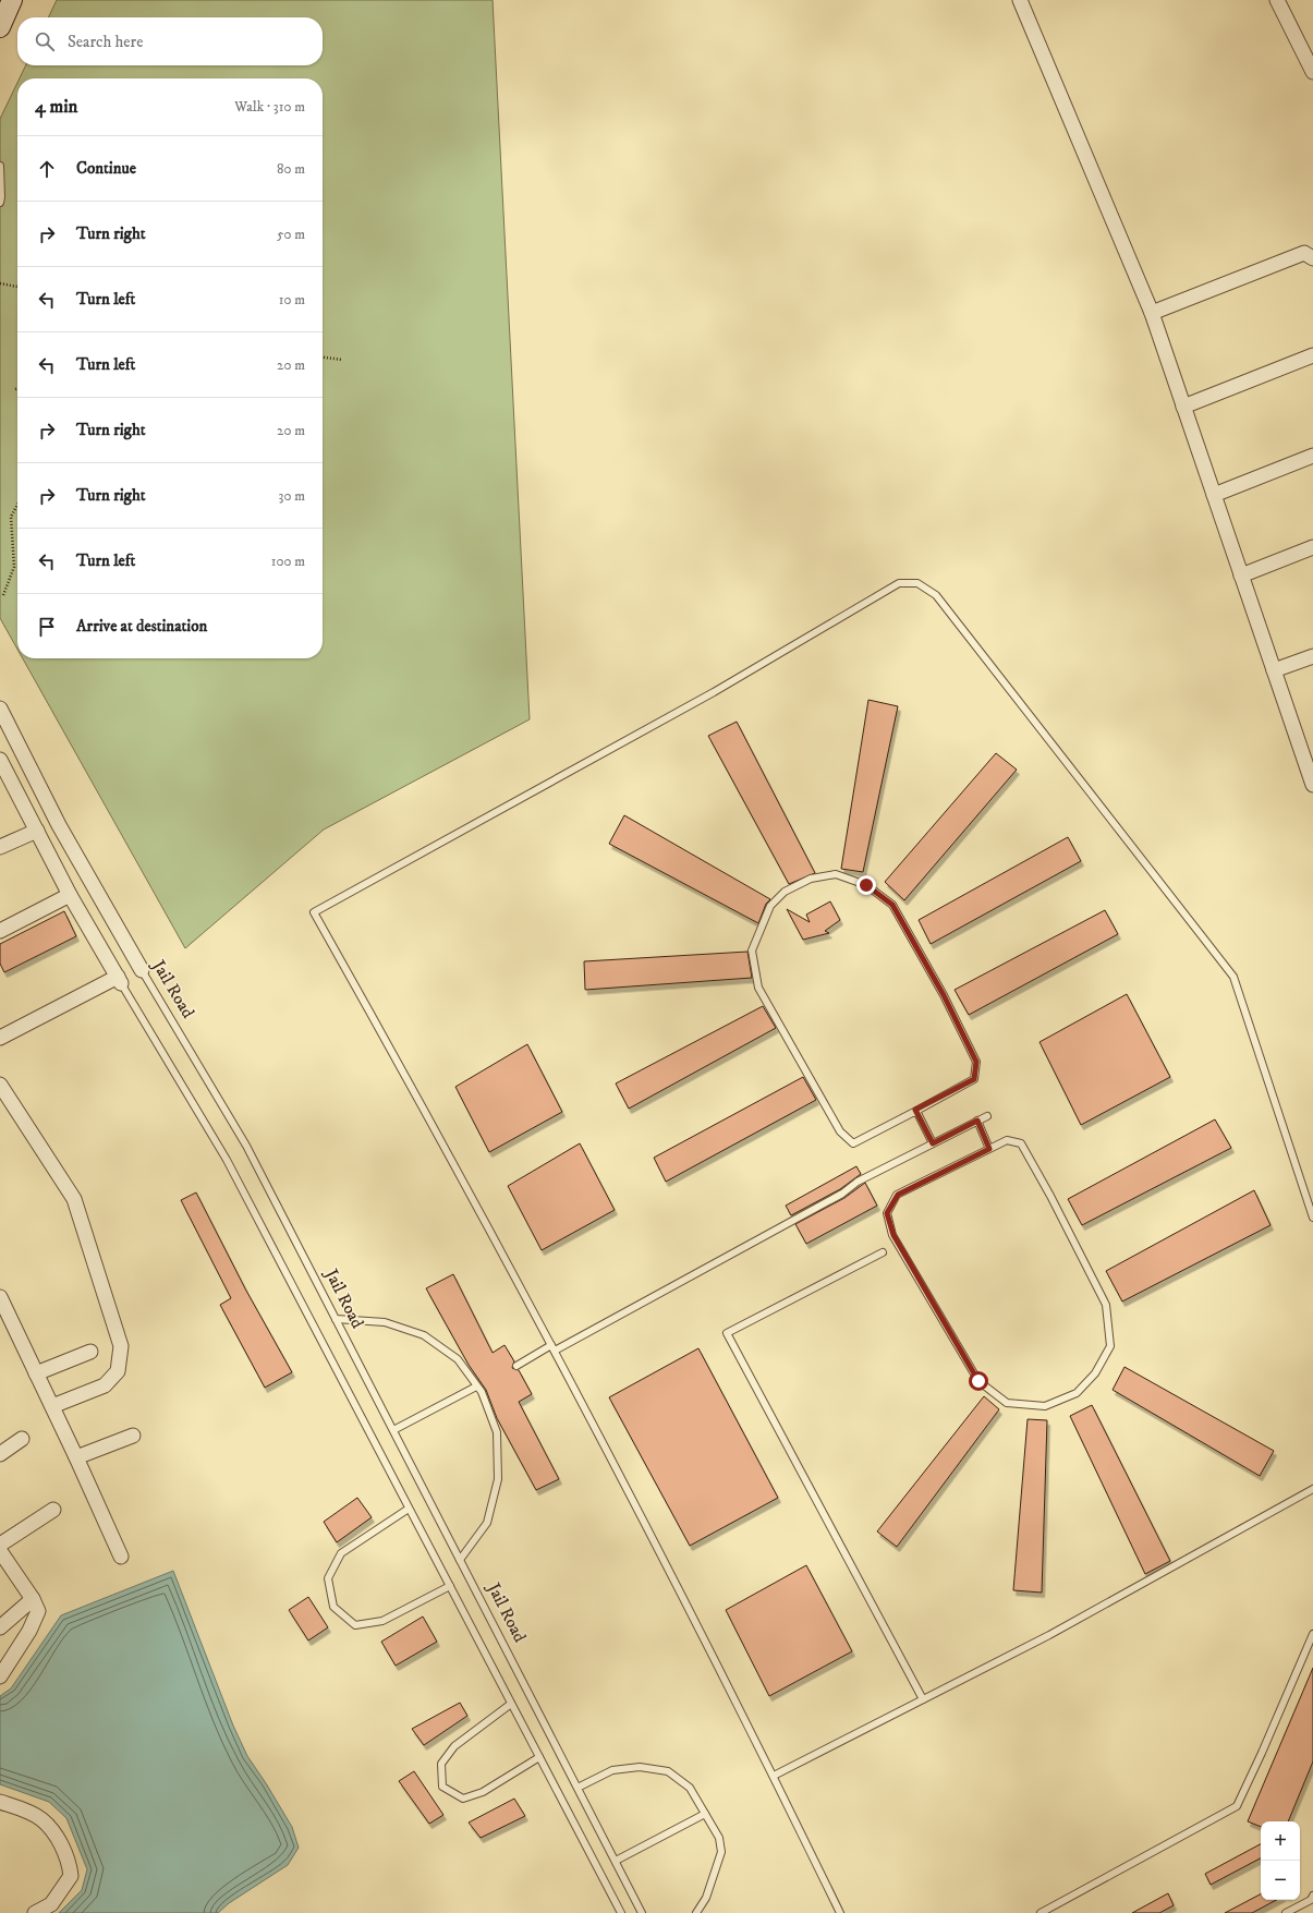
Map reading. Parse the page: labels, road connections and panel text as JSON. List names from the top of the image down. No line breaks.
{"streets":{"street":["Jail Road"]},"page":{"search":"Search here","heading":["4 min","Walk · 310 m"],"list":[["Continue","80 m"],["Turn right","50 m"],["Turn left","10 m"],["Turn left","20 m"],["Turn right","20 m"],["Turn right","30 m"],["Turn left","100 m"],"Arrive at destination"],"map_buttons":["+","−"]}}
